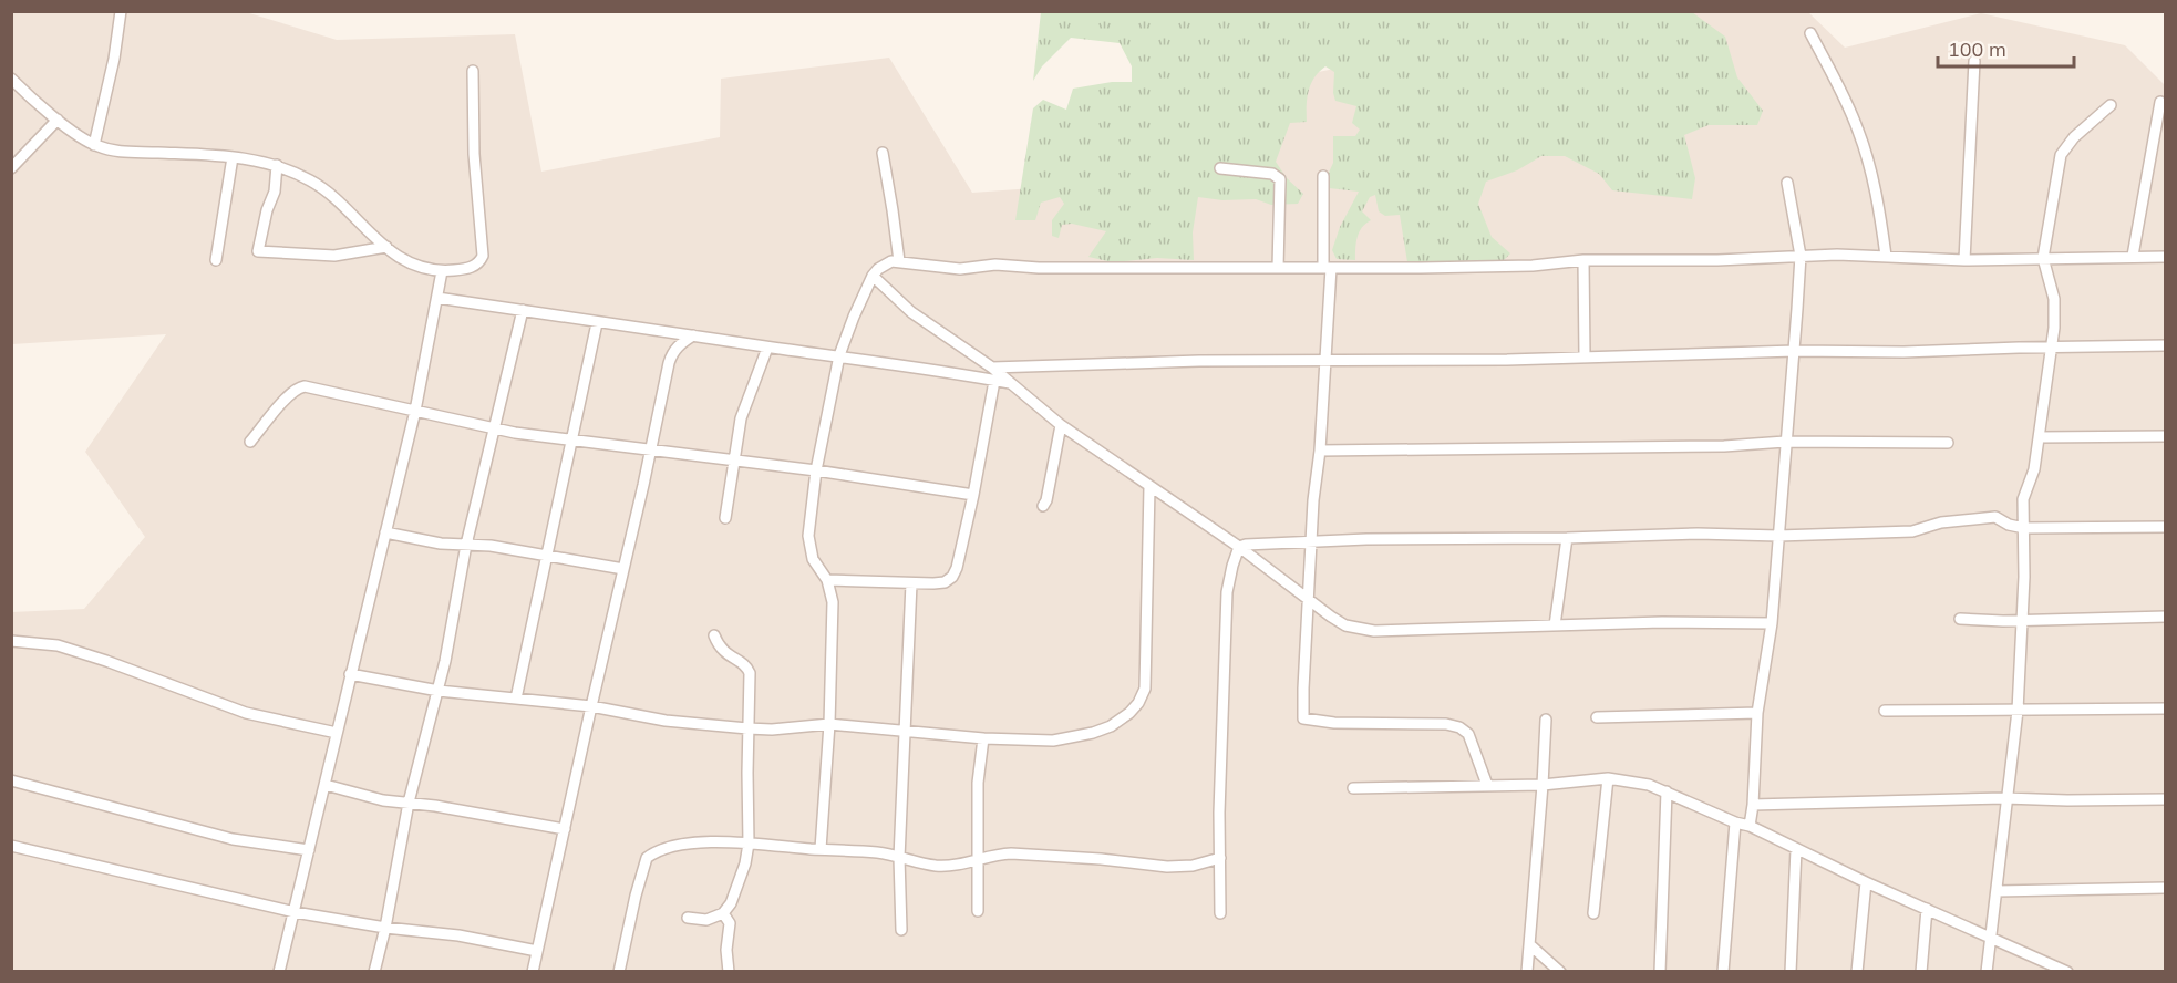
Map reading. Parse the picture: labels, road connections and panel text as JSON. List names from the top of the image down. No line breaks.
{"scale_bar":"100 m"}
